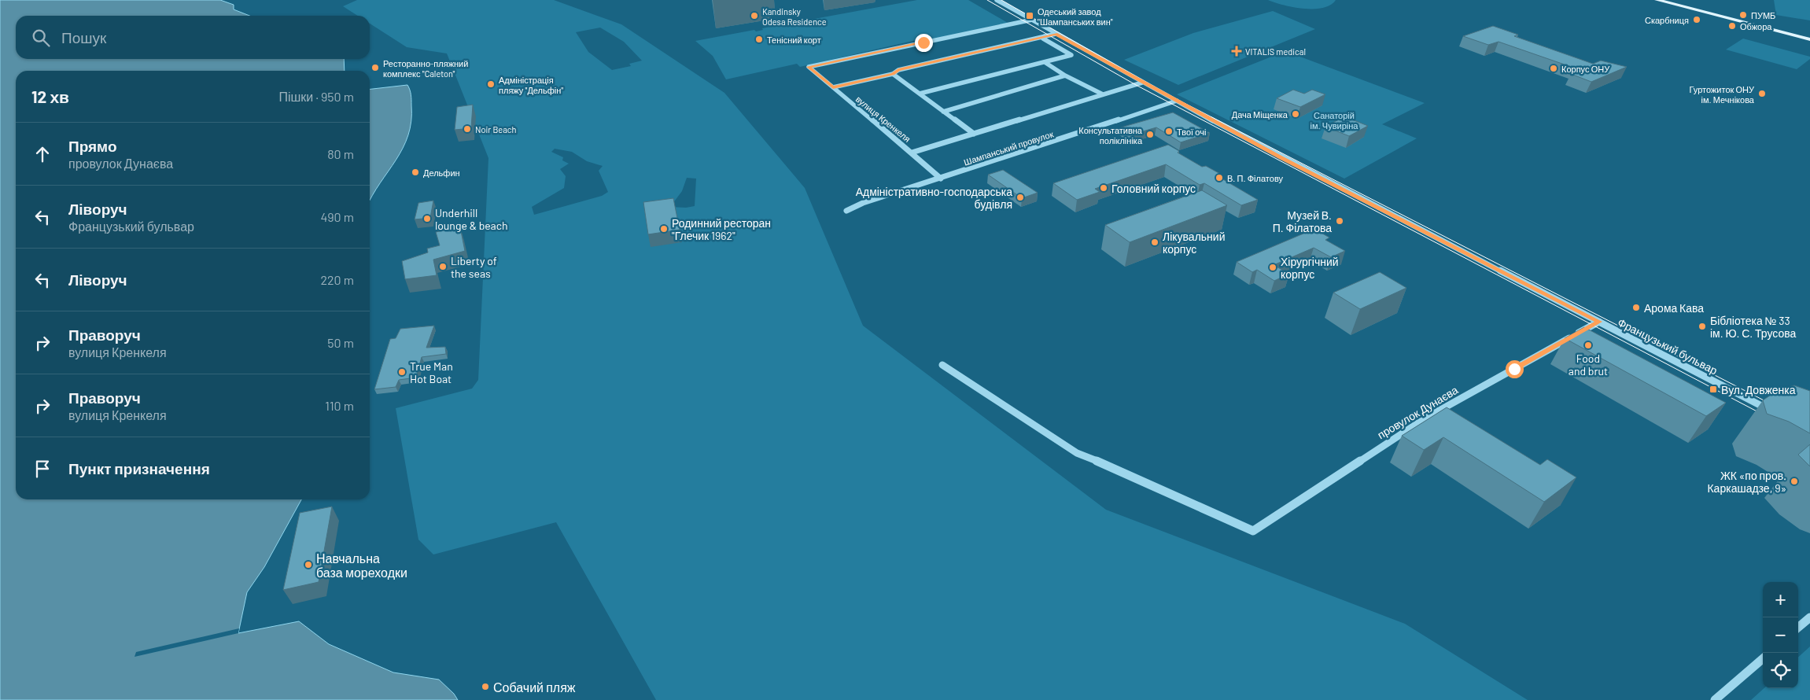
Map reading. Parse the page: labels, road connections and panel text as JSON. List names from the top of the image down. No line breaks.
{"streets":{"street":["вулиця Кренкеля","Шампанський провулок","Французький бульвар","провулок Дунаєва"]},"crossings":[["вулиця Кренкеля","Шампанський провулок"],["вулиця Кренкеля","Французький бульвар"],["Шампанський провулок","Французький бульвар"],["Французький бульвар","провулок Дунаєва"]],"parks":["Санаторій ім. Чувиріна"],"places":{"other":["ПУМБ","Kandinsky Odesa Residence","Скарбниця","Обжора","Тенісний корт","Ресторанно-пляжний комплекс \"Caleton\"","Корпус ОНУ","Адміністрація пляжу \"Дельфін\"","Гуртожиток ОНУ ім. Мечнікова","Дача Міщенка","Noir Beach","Твої очі","Консультативна поліклініка","Дельфин","В. П. Філатову","Головний корпус","Адміністративно-господарська будівля","Underhill lounge & beach","Музей В. П. Філатова","Родинний ресторан \"Глечик 1962\"","Лікувальний корпус","Liberty of the seas","Хірургічний корпус","Арома Кава","Бібліотека № 33 ім. Ю. С. Трусова","Food and brut","True Man Hot Boat","ЖК «по пров. Каркашадзе, 9»","Навчальна база мореходки","Собачий пляж"],"transit":["Одеський завод \"Шампанських вин\"","Вул. Довженка"],"health":["VITALIS medical"]},"page":{"search":"Пошук","heading":["12 хв","Пішки · 950 m"],"list":[["Прямо","провулок Дунаєва","80 m"],["Ліворуч","Французький бульвар","490 m"],["Ліворуч","220 m"],["Праворуч","вулиця Кренкеля","50 m"],["Праворуч","вулиця Кренкеля","110 m"],"Пункт призначення"],"map_buttons":["+","−"]}}
